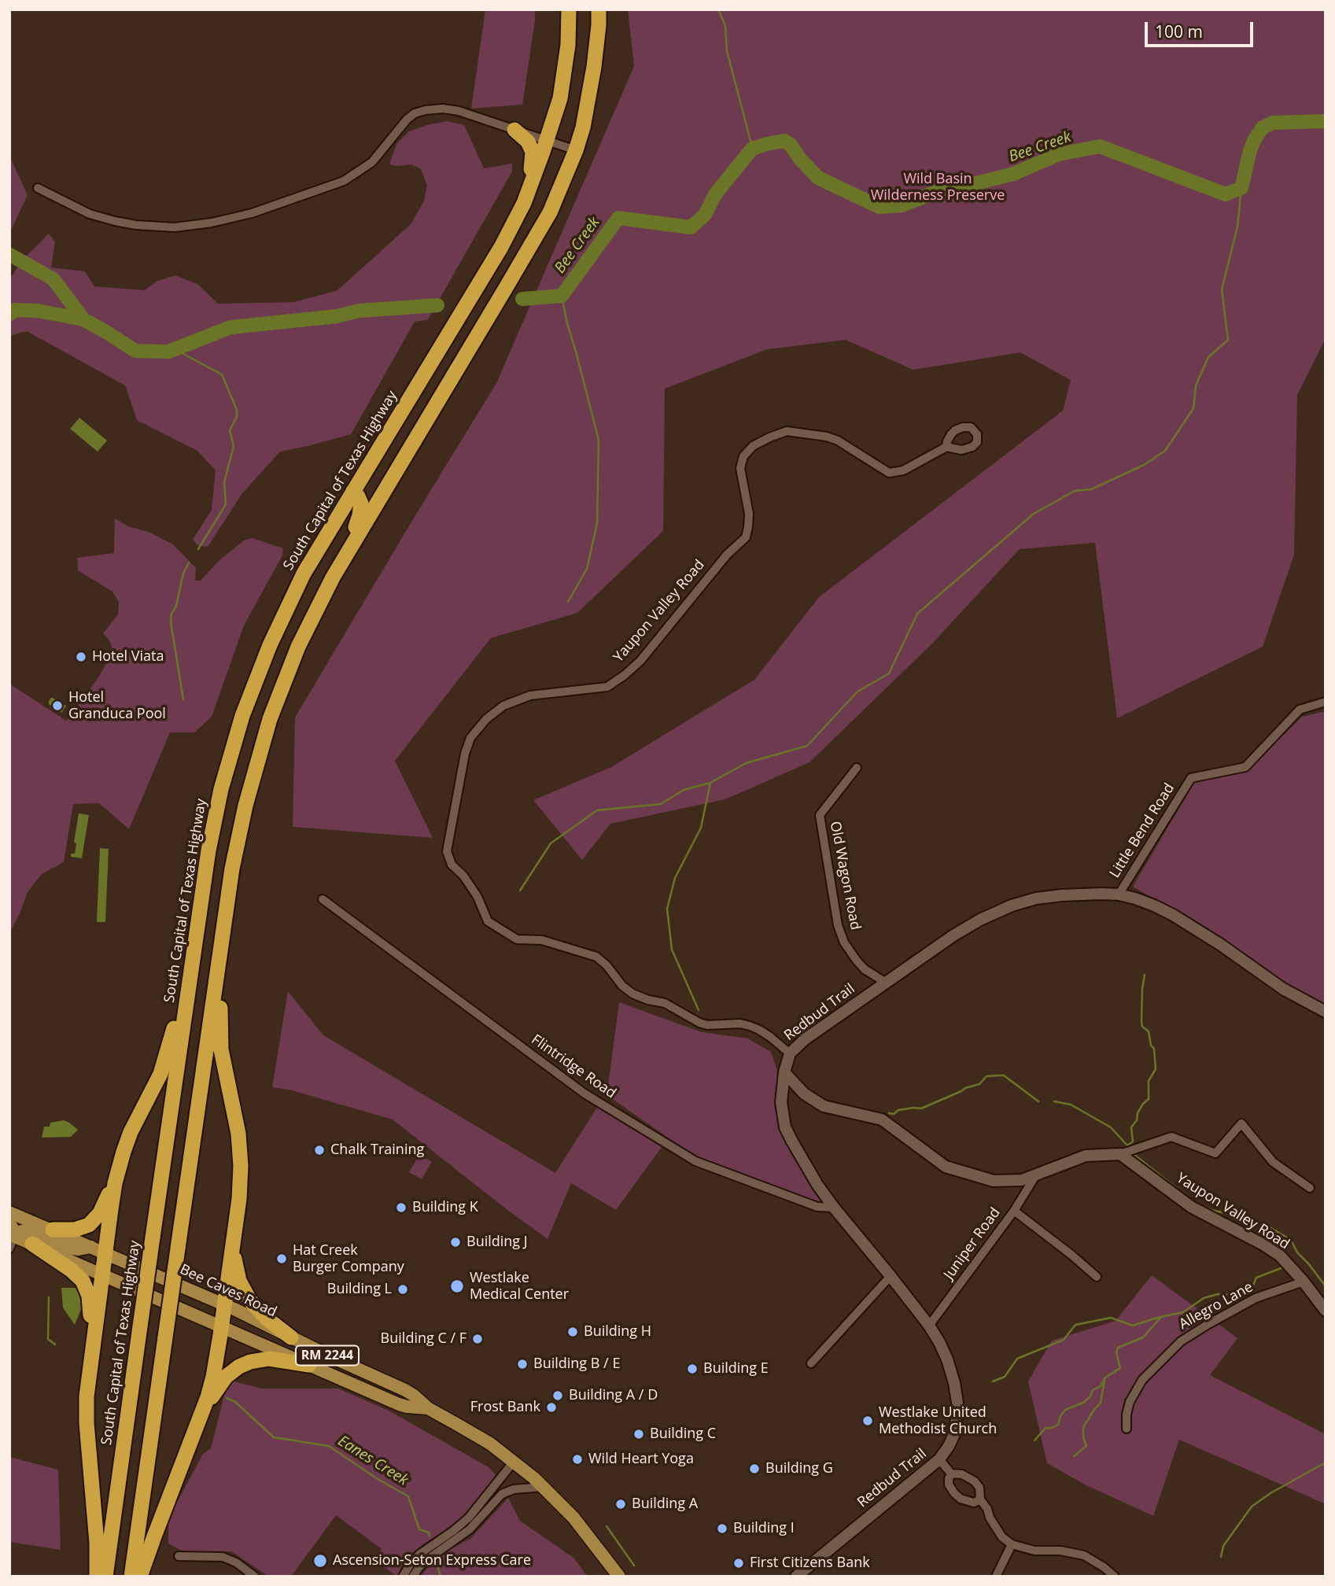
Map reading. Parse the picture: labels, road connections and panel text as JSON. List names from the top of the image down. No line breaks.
{"streets":{"highway":["South Capital of Texas Highway"],"main road":["Bee Caves Road","RM 2244"],"street":["Yaupon Valley Road","Little Bend Road","Old Wagon Road","Redbud Trail","Flintridge Road","Juniper Road","Allegro Lane"]},"crossings":[["Yaupon Valley Road","Redbud Trail"],["Yaupon Valley Road","Allegro Lane"],["Little Bend Road","Redbud Trail"],["Old Wagon Road","Redbud Trail"],["Redbud Trail","Flintridge Road"],["Redbud Trail","Juniper Road"]],"water":["Bee Creek","Eanes Creek"],"parks":["Wild Basin Wilderness Preserve"],"places":["Hotel Viata","Hotel Granduca Pool","Chalk Training","Building K","Building J","Hat Creek Burger Company","Westlake Medical Center","Building L","Building H","Building C / F","Building B / E","Building E","Building A / D","Frost Bank","Westlake United Methodist Church","Building C","Wild Heart Yoga","Building G","Building A","Building I","Ascension-Seton Express Care","First Citizens Bank"],"scale_bar":"100 m"}
